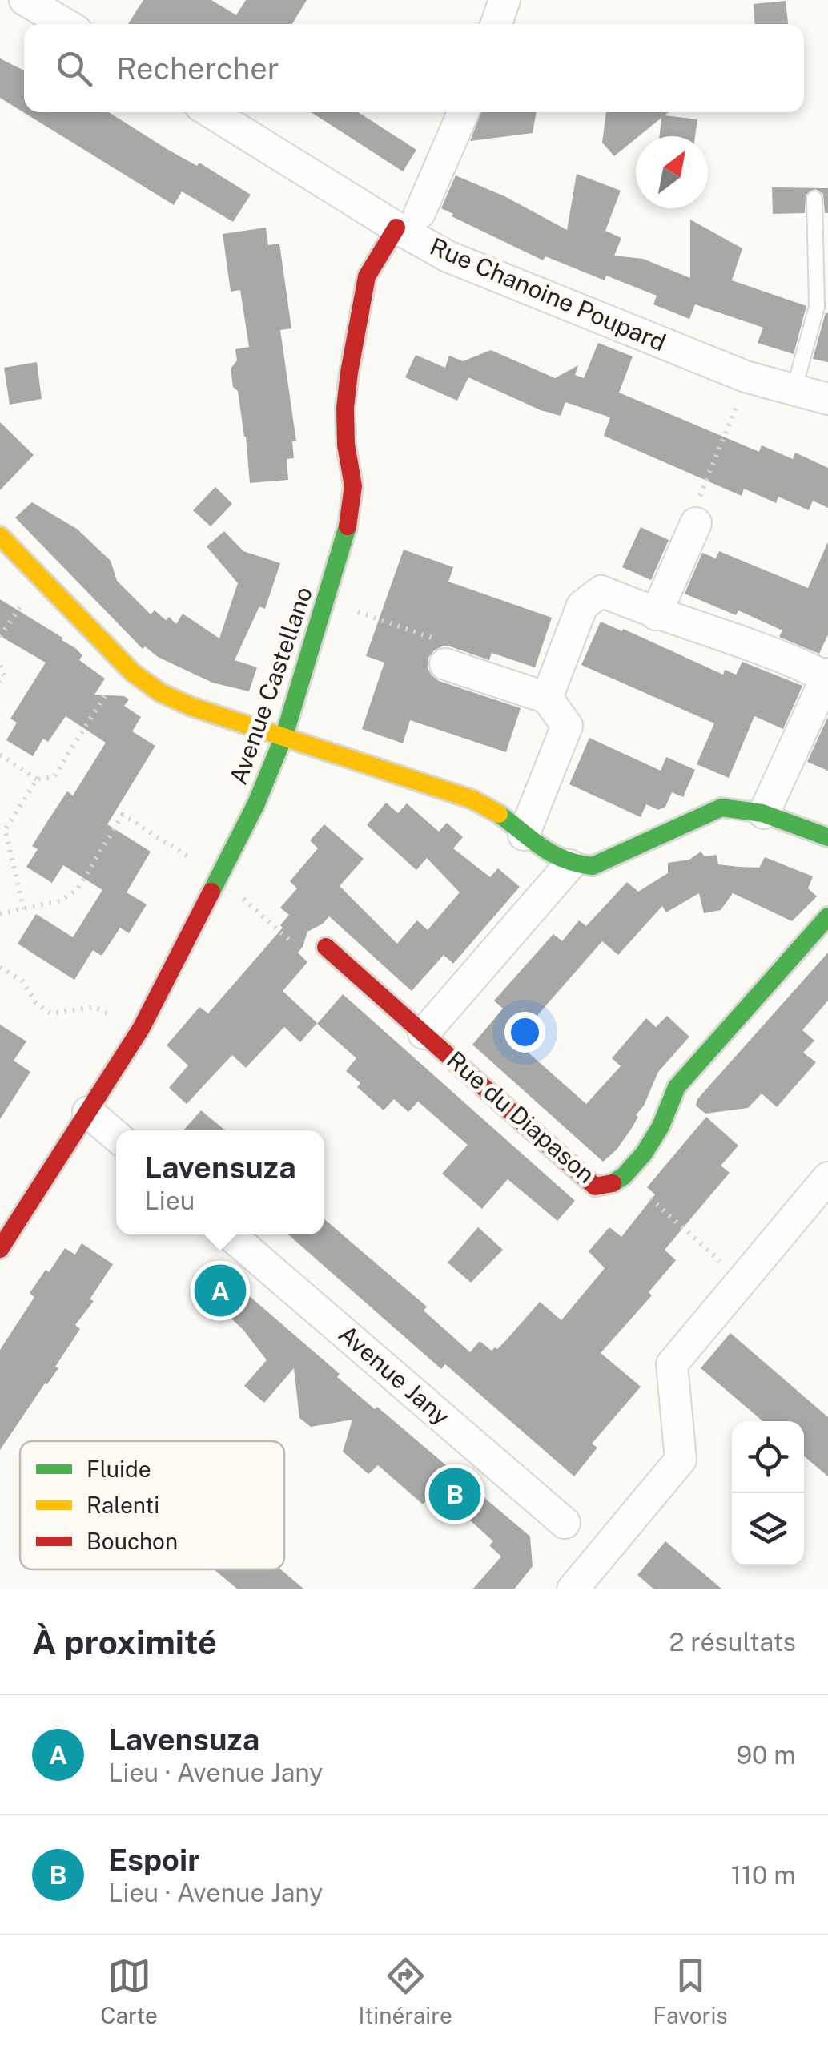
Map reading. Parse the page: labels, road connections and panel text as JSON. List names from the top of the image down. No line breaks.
{"streets":{"street":["Rue Chanoine Poupard","Avenue Castellano","Rue du Diapason","Avenue Jany"]},"crossings":[["Rue Chanoine Poupard","Avenue Castellano"]],"legend":["Fluide","Ralenti","Bouchon"],"north":"top right","page":{"search":"Rechercher","popup":["Lavensuza","Lieu"],"pins":["A","B"],"heading":["À proximité","2 résultats"],"list":[{"mark":"A","name":"Lavensuza","note":"Lieu · Avenue Jany","value":"90 m"},{"mark":"B","name":"Espoir","note":"Lieu · Avenue Jany","value":"110 m"}],"nav":["Carte","Itinéraire","Favoris"]}}
